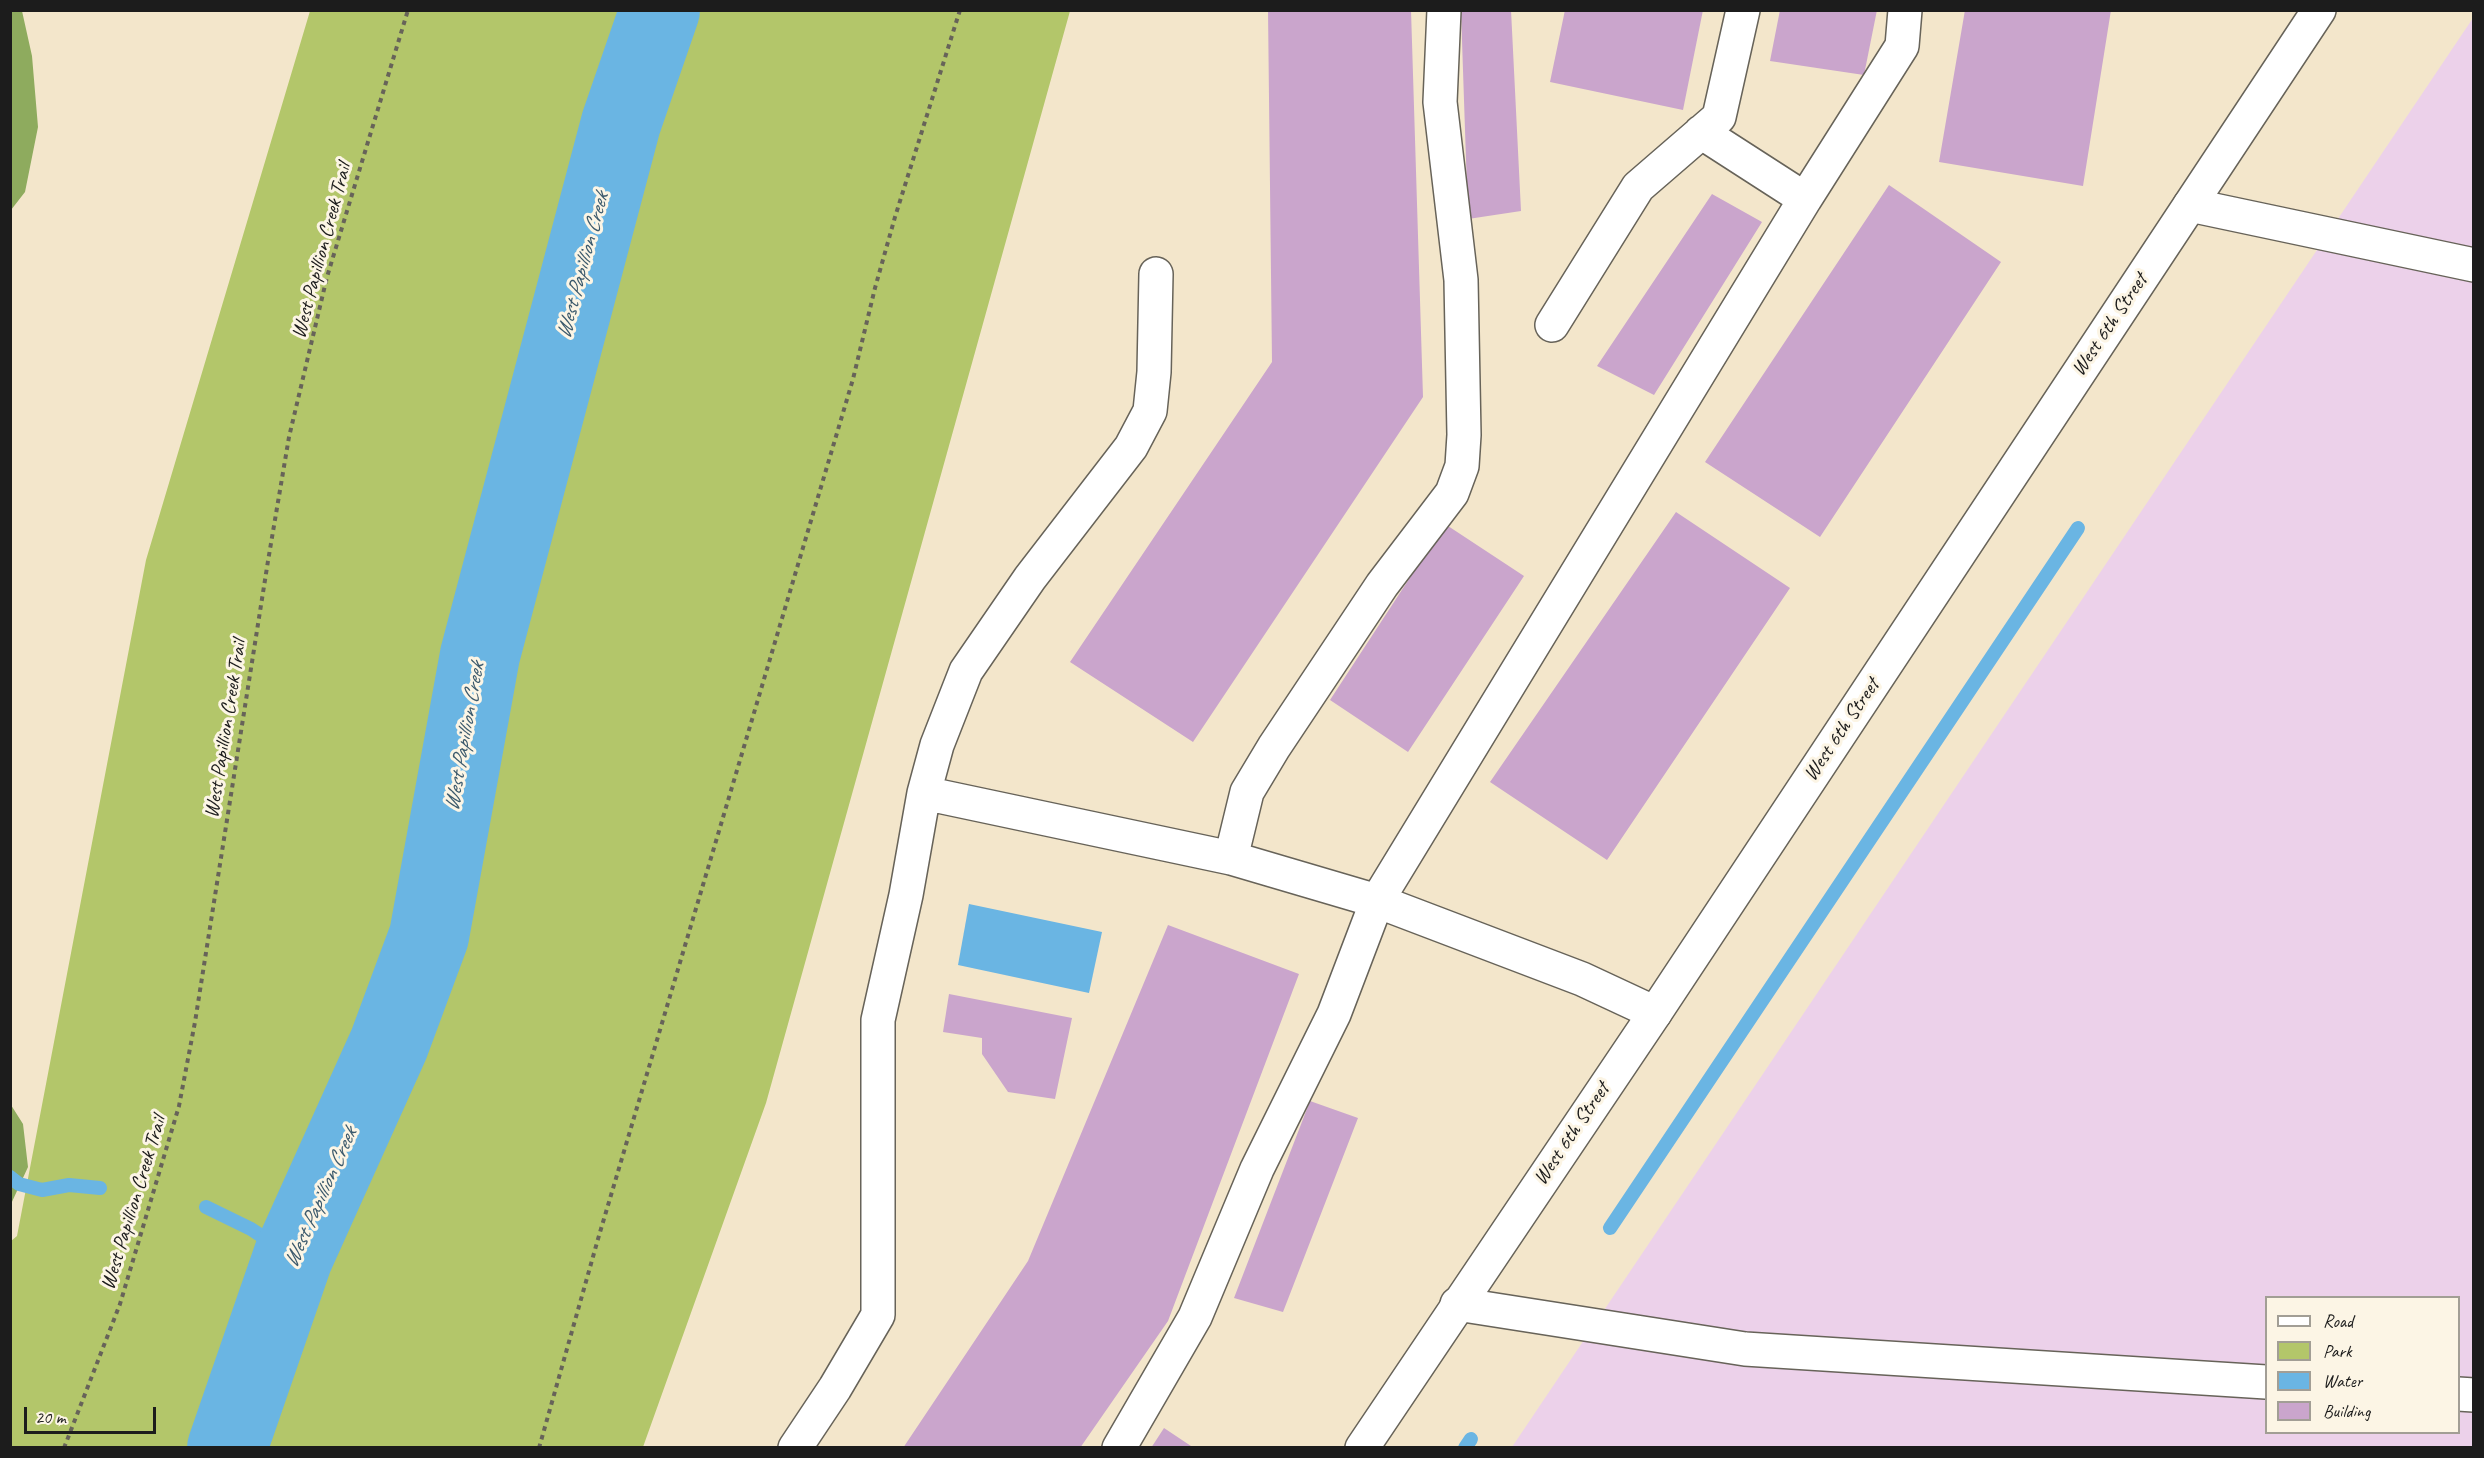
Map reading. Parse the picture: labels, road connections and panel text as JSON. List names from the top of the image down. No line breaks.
{"streets":{"main road":["West 6th Street"],"path":["West Papillion Creek Trail"]},"water":["West Papillion Creek"],"legend":["Road","Park","Water","Building"],"scale_bar":"20 m"}
